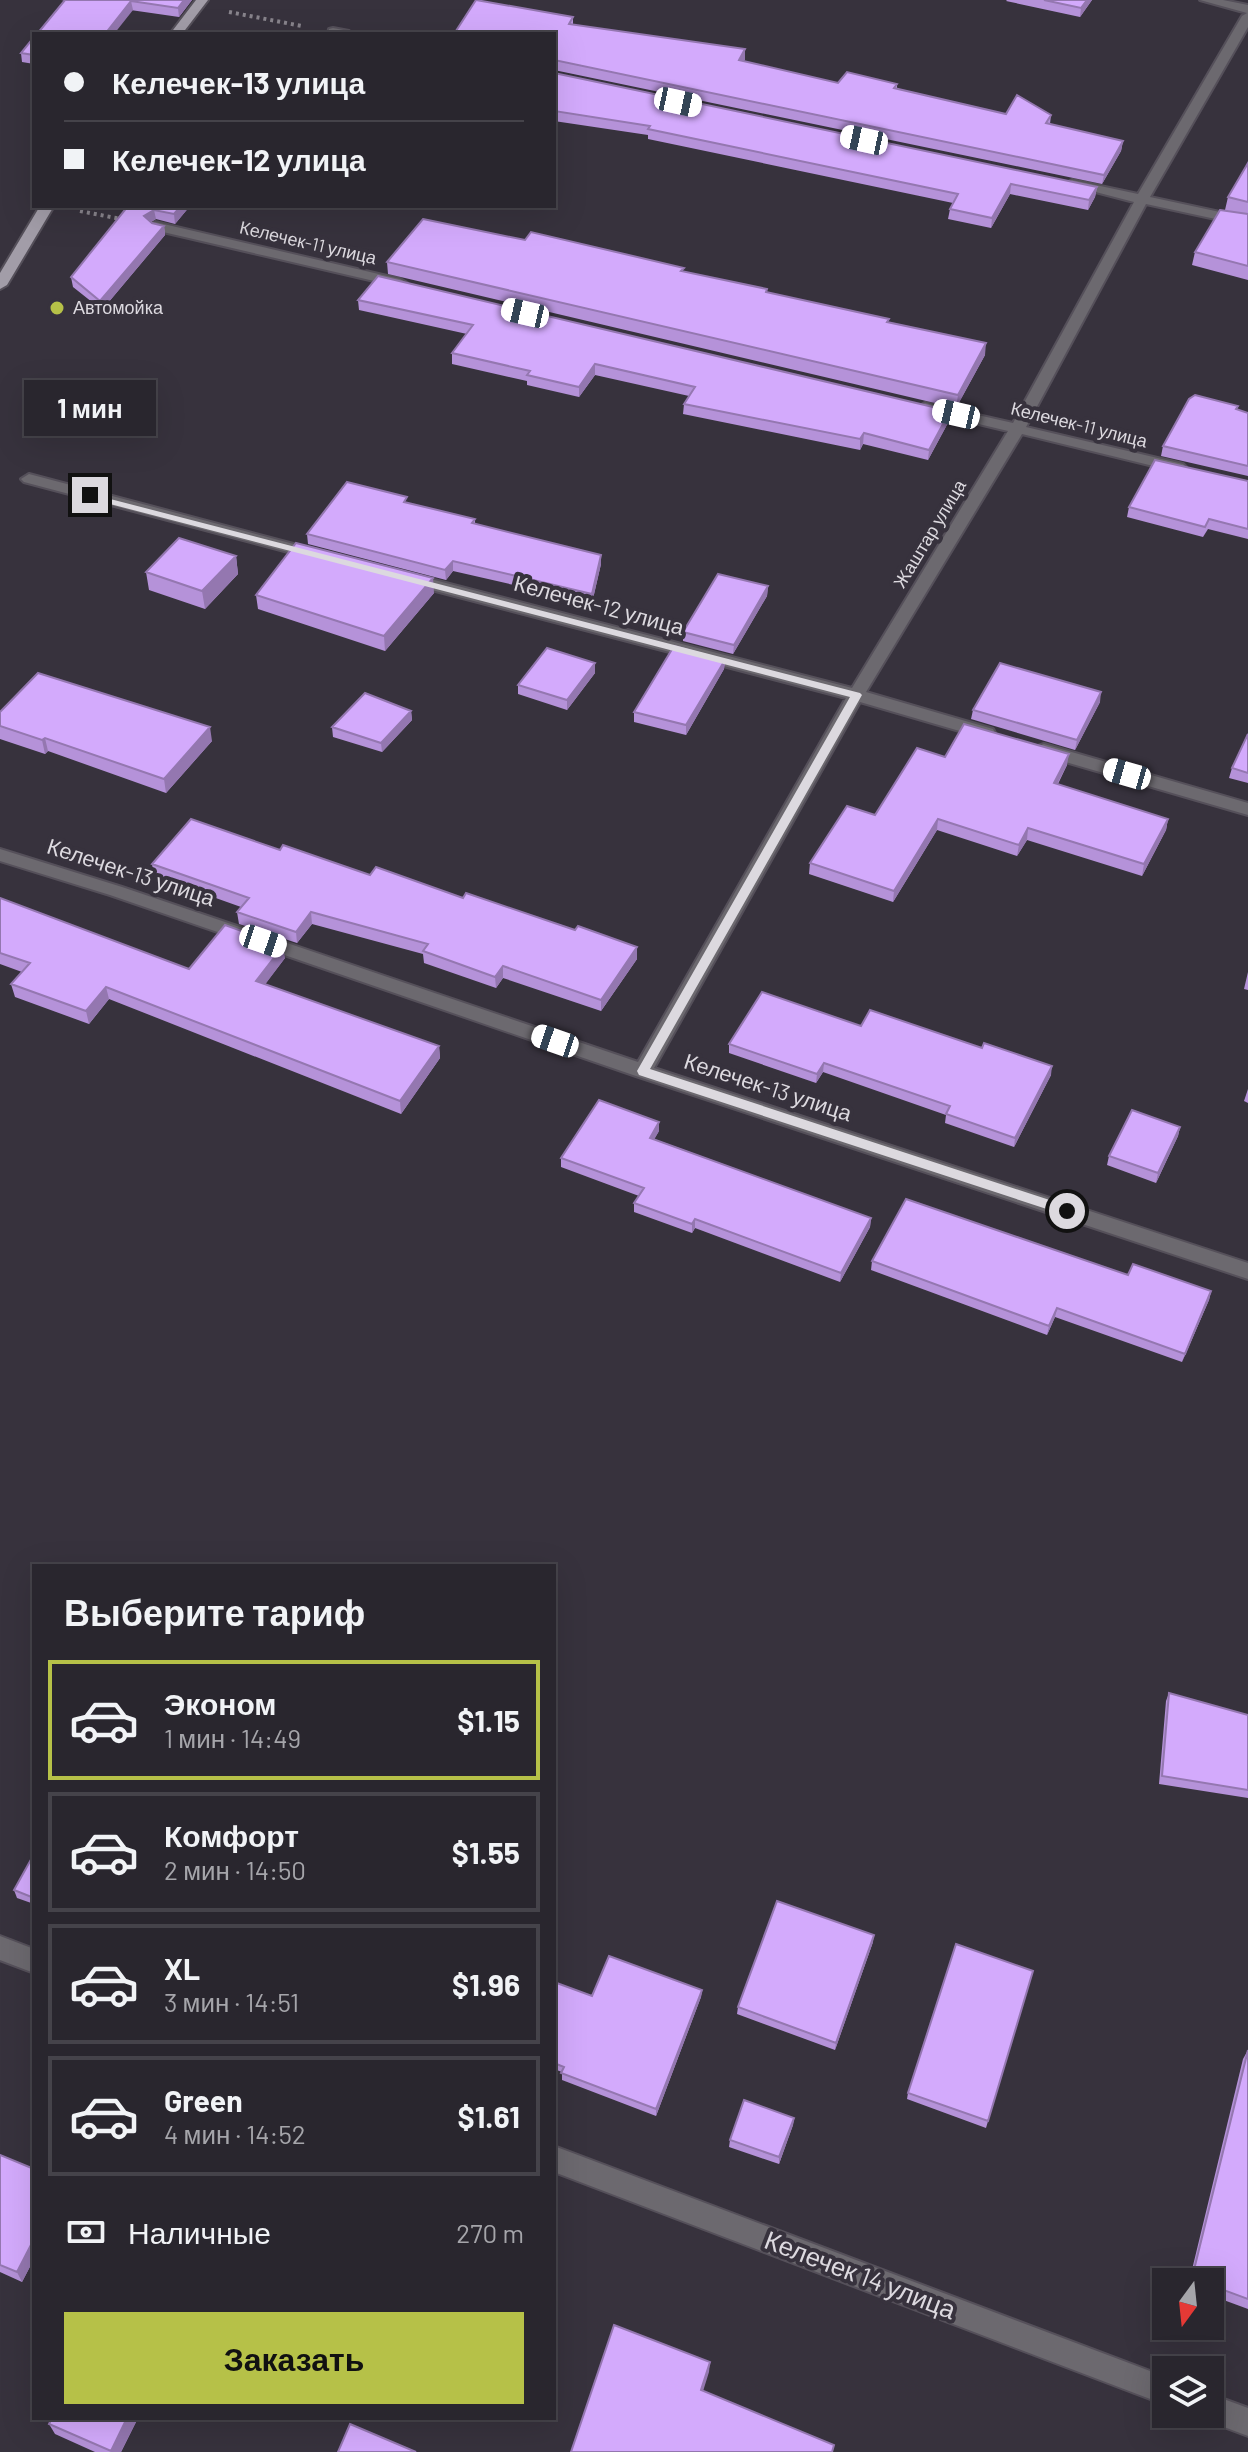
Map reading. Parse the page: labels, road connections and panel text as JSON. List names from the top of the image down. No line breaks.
{"streets":{"street":["Келечек-11 улица","Жаштар улица","Келечек-12 улица","Келечек-13 улица","Келечек 14 улица"]},"crossings":[["Келечек-11 улица","Жаштар улица"],["Жаштар улица","Келечек-12 улица"],["Жаштар улица","Келечек-13 улица"]],"places":["Автомойка"],"north":"bottom","page":{"banner":["Келечек-13 улица","Келечек-12 улица"],"bubble":"1 мин","heading":"Выберите тариф","list":[{"name":"Эконом","note":"1 мин · 14:49","value":"$1.15"},{"name":"Комфорт","note":"2 мин · 14:50","value":"$1.55"},{"name":"XL","note":"3 мин · 14:51","value":"$1.96"},{"name":"Green","note":"4 мин · 14:52","value":"$1.61"}],"pay":["Наличные","270 m"],"buttons":"Заказать"}}
